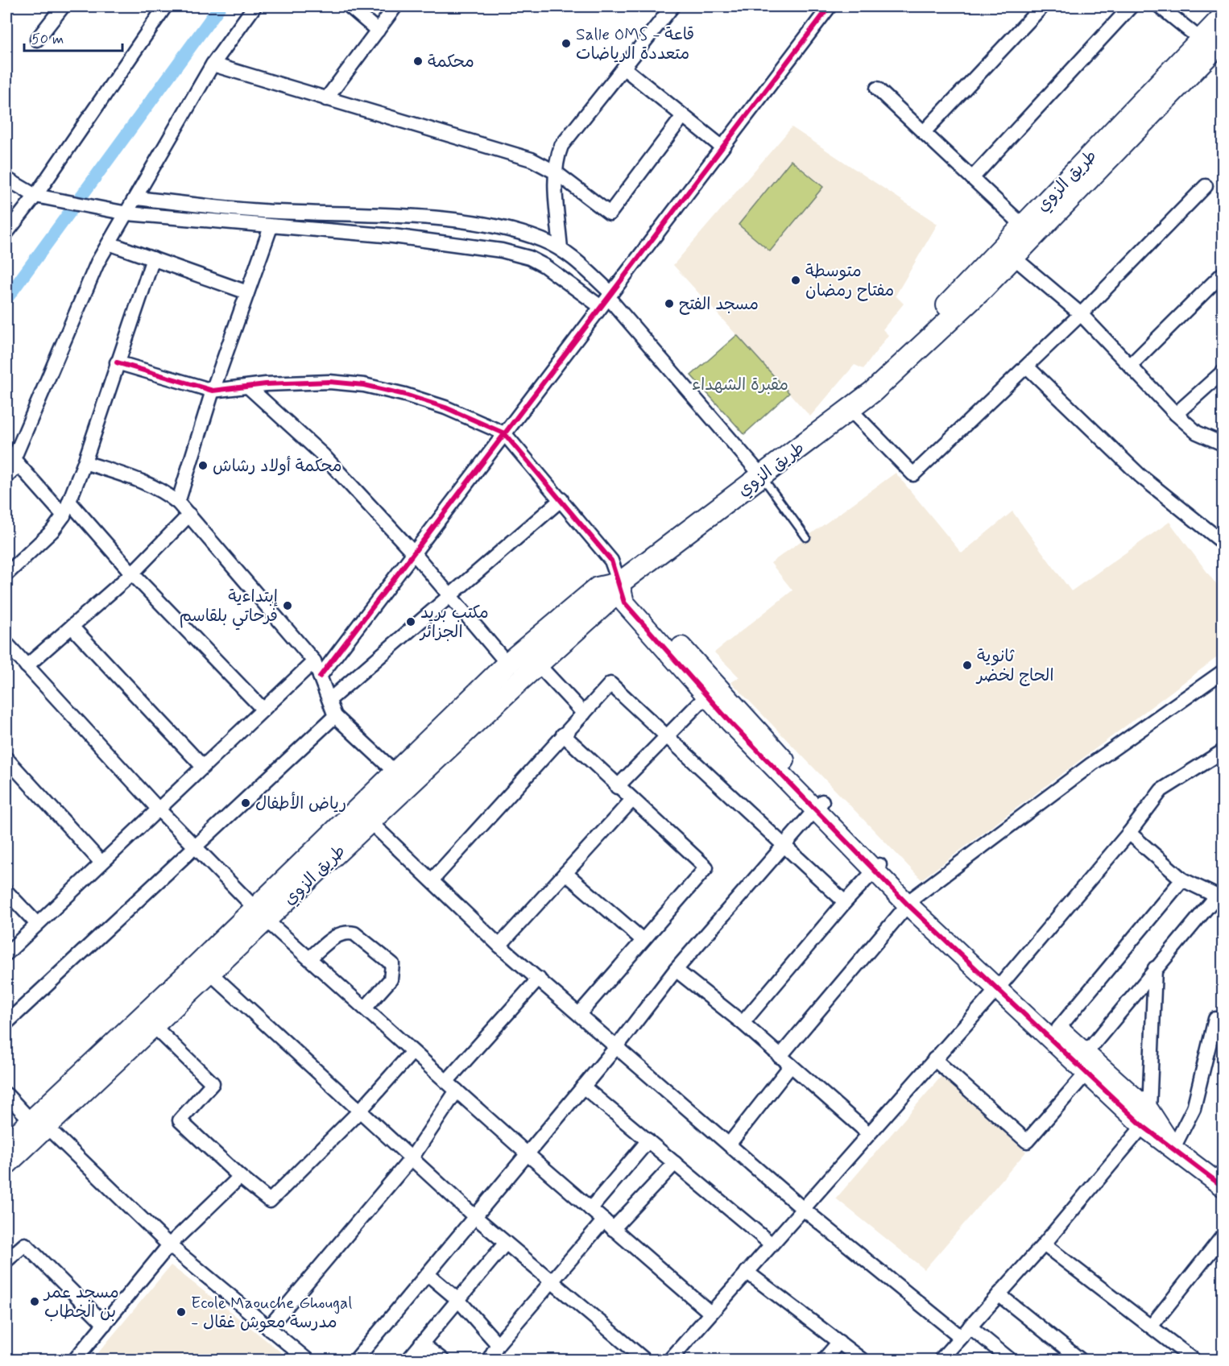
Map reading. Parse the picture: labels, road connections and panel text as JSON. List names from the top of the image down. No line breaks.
{"streets":{"main road":["طريق الزوي"]},"parks":["مقبرة الشهداء"],"places":["Salle OMS - قاعة متعددة الرياضات","محكمة","متوسطة مفتاح رمضان","مسجد الفتح","محكمة أولاد رشاش","إبتداءية فرحاتي بلقاسم","مكتب بريد الجزائر","ثانوية الحاج لخضر","رياض الأطفال","مسجد عمر بن الخطاب","Ecole Maouche Ghougal - مدرسة معوش غقال"],"scale_bar":"50 m"}
